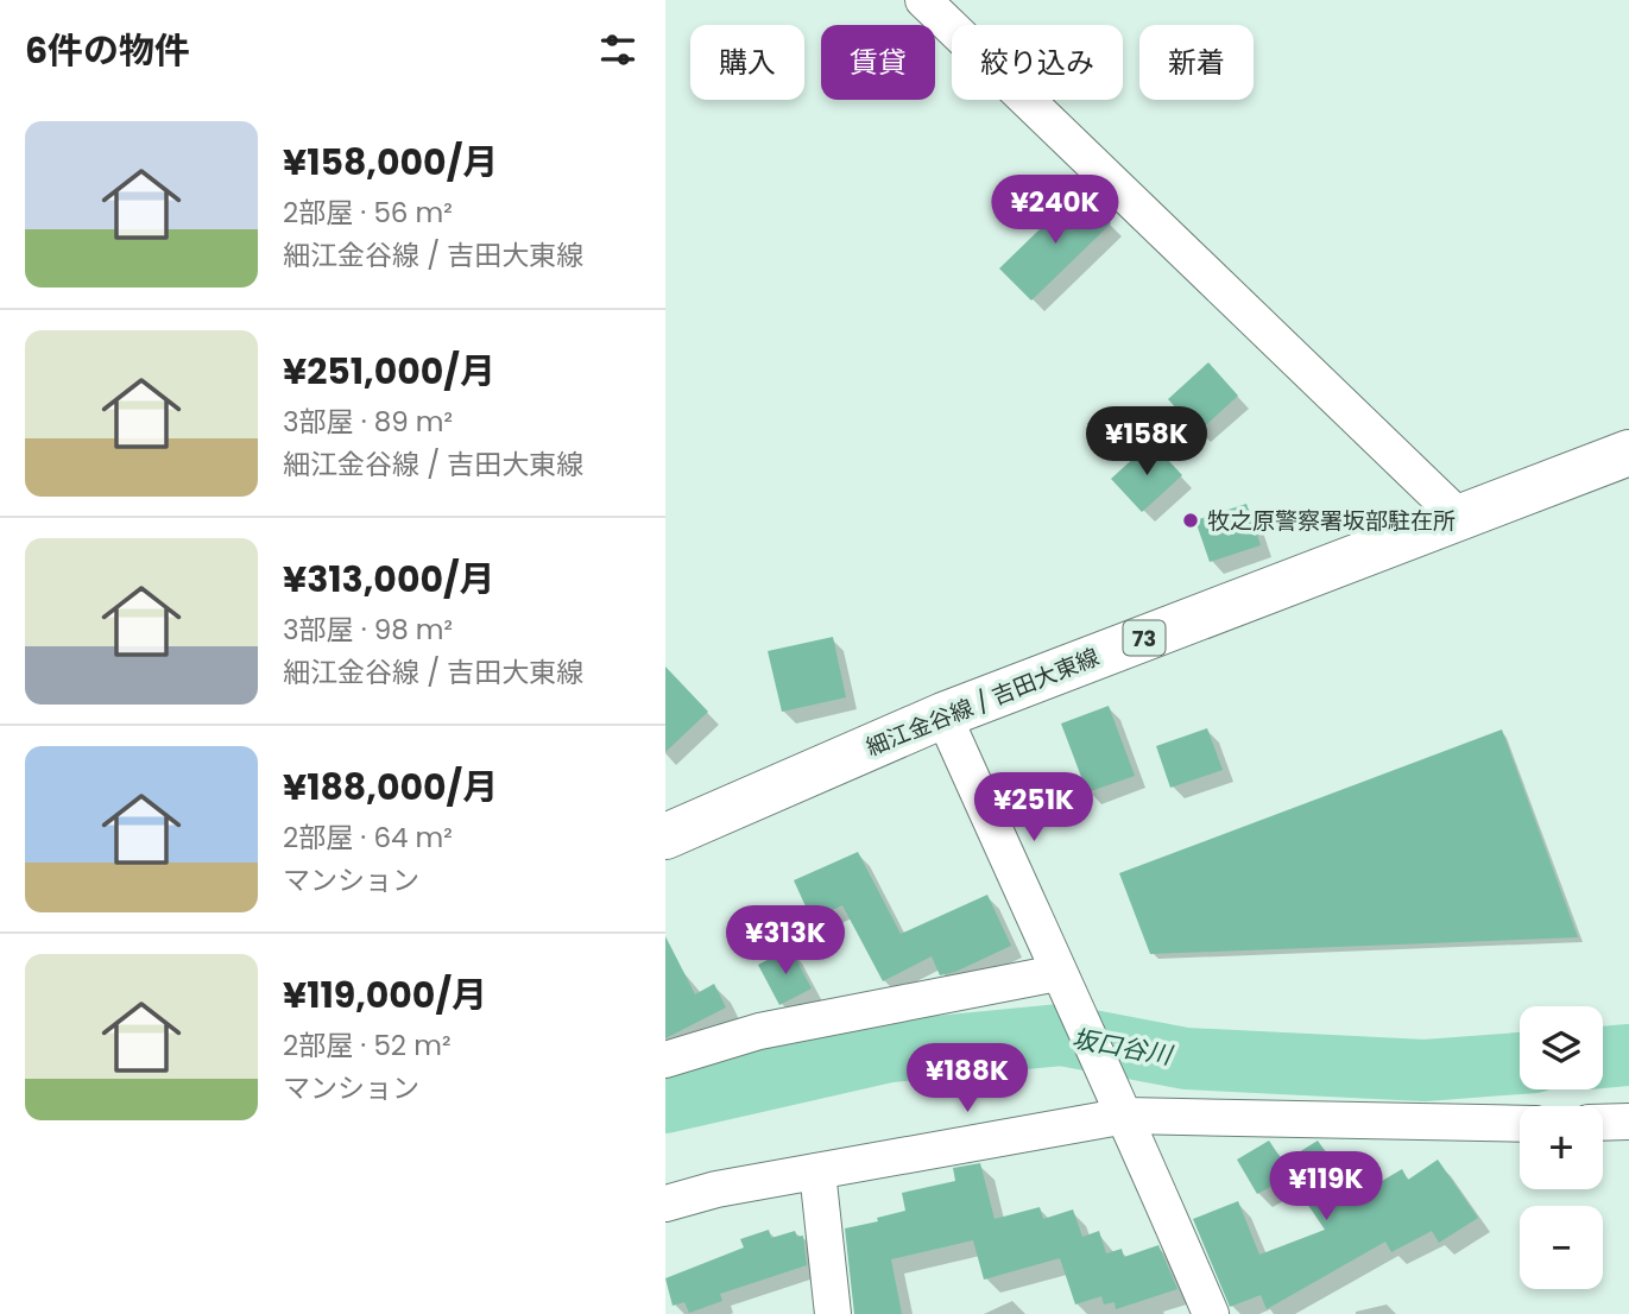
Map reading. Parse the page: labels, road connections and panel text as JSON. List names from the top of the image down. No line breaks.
{"streets":{"main road":["73","細江金谷線 / 吉田大東線"]},"water":["坂口谷川"],"places":["牧之原警察署坂部駐在所"],"page":{"heading":"6件の物件","chip":["購入","賃貸","絞り込み","新着"],"list":[{"name":"¥158,000/月","note":"2部屋 · 56 m² · 細江金谷線 / 吉田大東線"},{"name":"¥251,000/月","note":"3部屋 · 89 m² · 細江金谷線 / 吉田大東線"},{"name":"¥313,000/月","note":"3部屋 · 98 m² · 細江金谷線 / 吉田大東線"},{"name":"¥188,000/月","note":"2部屋 · 64 m² · マンション"},{"name":"¥119,000/月","note":"2部屋 · 52 m² · マンション"}],"price":["¥240K","¥158K","¥251K","¥313K","¥188K","¥119K"],"map_buttons":["+","−"]}}
